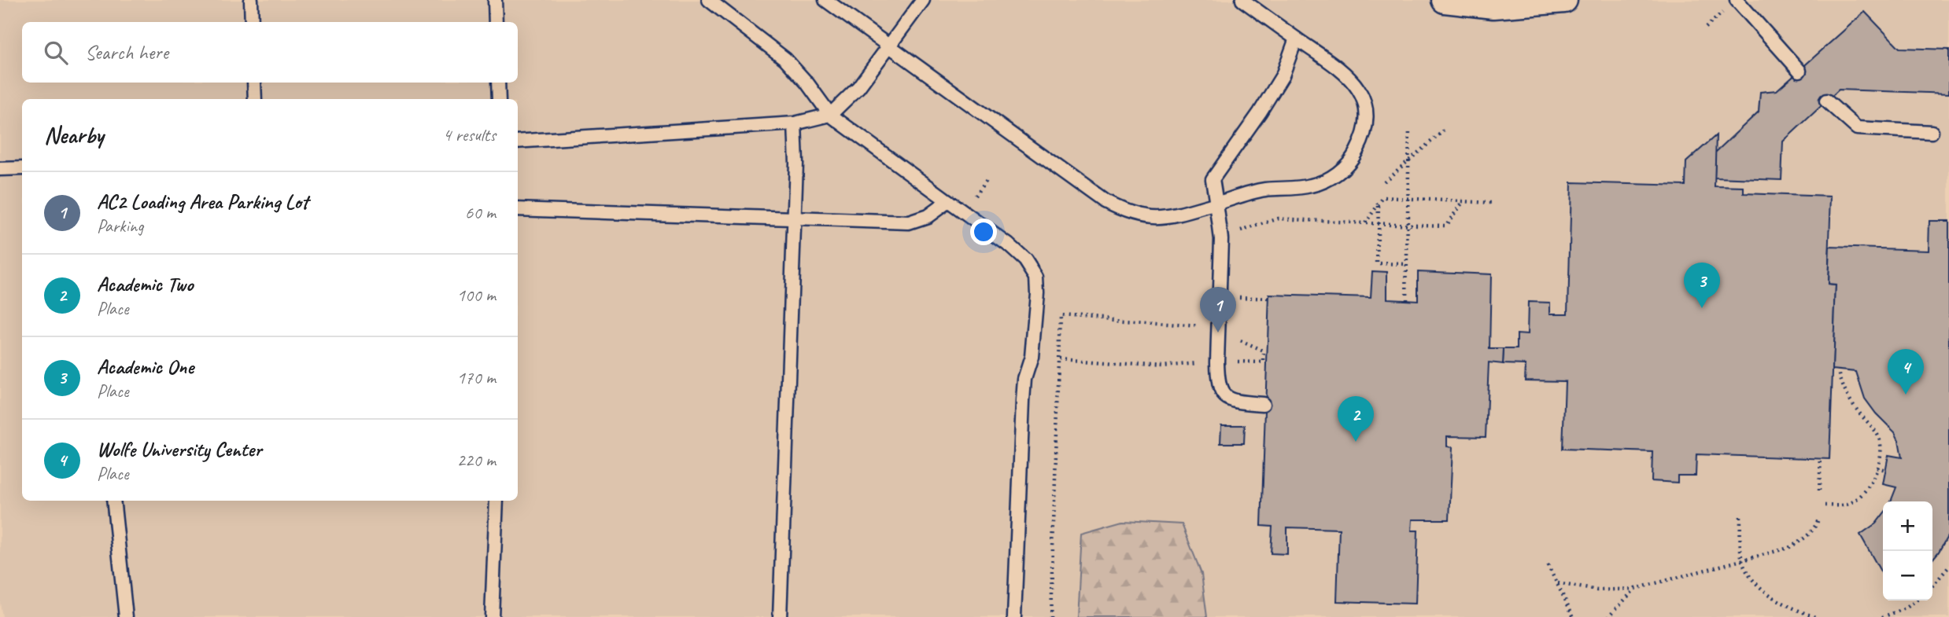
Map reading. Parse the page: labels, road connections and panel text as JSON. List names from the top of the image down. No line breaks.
{"page":{"search":"Search here","heading":["Nearby","4 results"],"list":[{"mark":"1","name":"AC2 Loading Area Parking Lot","note":"Parking","value":"60 m"},{"mark":"2","name":"Academic Two","note":"Place","value":"100 m"},{"mark":"3","name":"Academic One","note":"Place","value":"170 m"},{"mark":"4","name":"Wolfe University Center","note":"Place","value":"220 m"}],"pins":["3","1","4","2"],"map_buttons":["+","−"]}}
